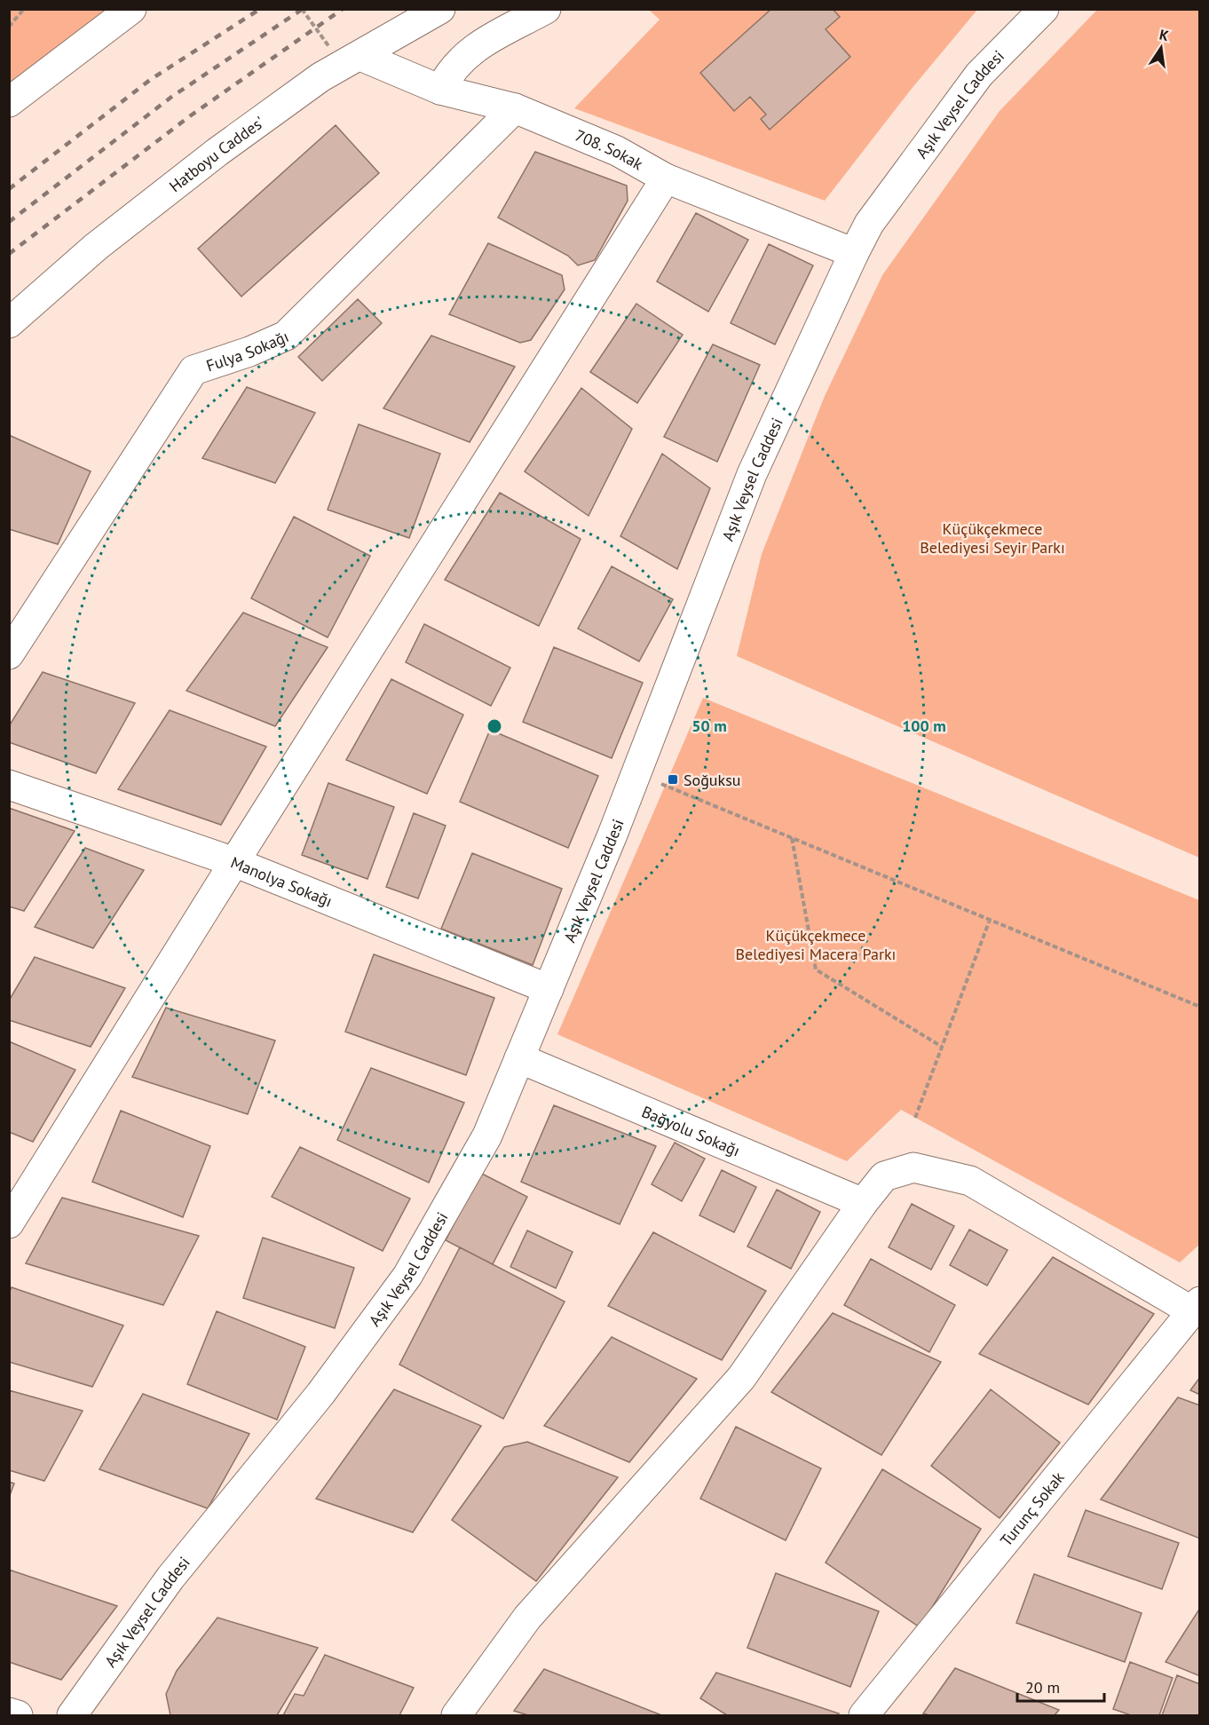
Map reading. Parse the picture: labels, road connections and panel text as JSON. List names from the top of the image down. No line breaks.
{"streets":{"street":["Aşık Veysel Caddesi","708. Sokak","Hatboyu Caddes'","Fulya Sokağı","Manolya Sokağı","Bağyolu Sokağı","Turunç Sokak"]},"crossings":[["Aşık Veysel Caddesi","708. Sokak"],["Aşık Veysel Caddesi","Manolya Sokağı"],["Aşık Veysel Caddesi","Bağyolu Sokağı"],["708. Sokak","Hatboyu Caddes'"],["708. Sokak","Fulya Sokağı"]],"parks":["Küçükçekmece Belediyesi Seyir Parkı","Küçükçekmece Belediyesi Macera Parkı"],"places":{"transit":["Soğuksu"]},"scale_bar":"20 m","north":"top","rings":["50 m","100 m"]}
